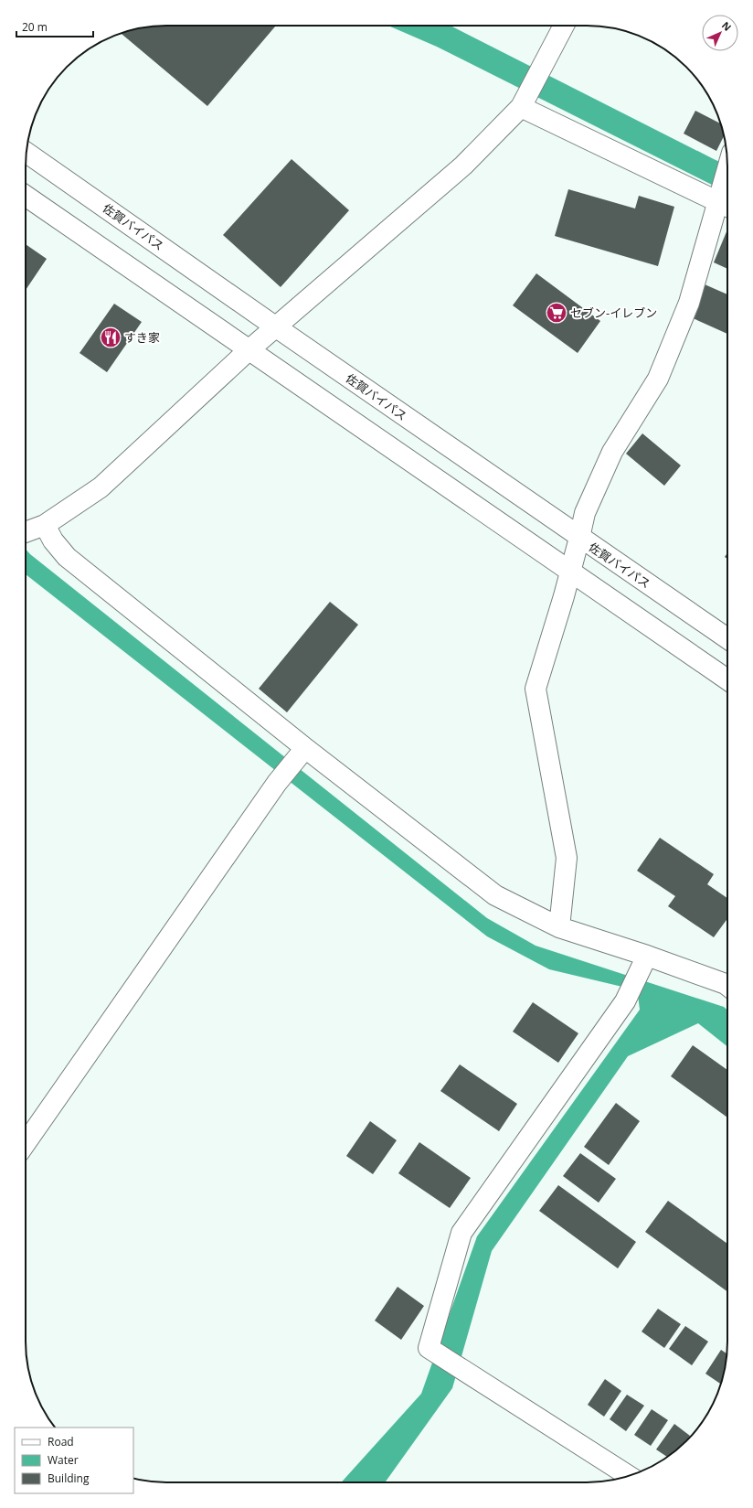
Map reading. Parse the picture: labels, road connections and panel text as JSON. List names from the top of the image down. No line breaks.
{"streets":{"main road":["佐賀バイパス"]},"places":{"supermarket":["セブン-イレブン"],"restaurant":["すき家"]},"legend":["Road","Water","Building"],"scale_bar":"20 m","north":"top right"}
